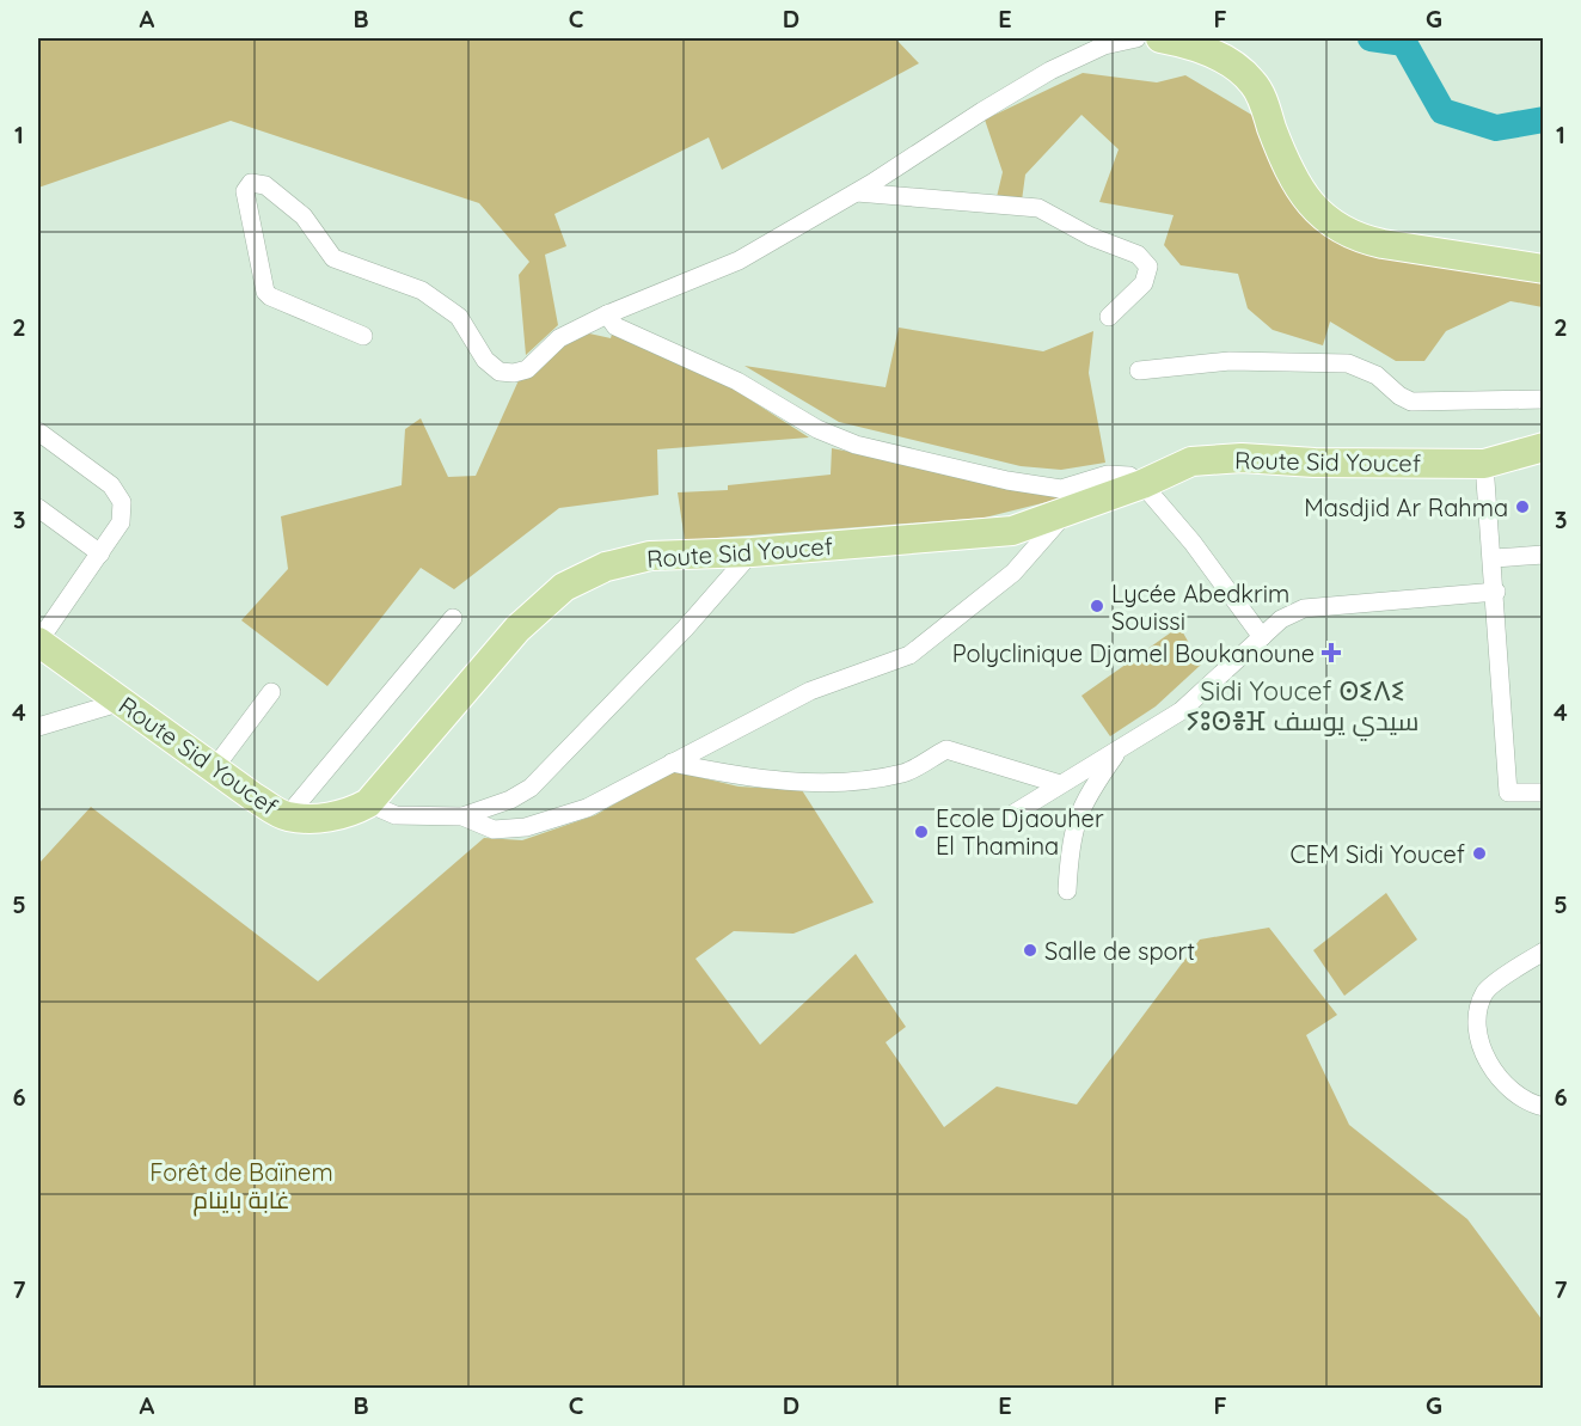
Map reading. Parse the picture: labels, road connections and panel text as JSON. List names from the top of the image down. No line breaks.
{"streets":{"main road":["Route Sid Youcef"]},"districts":["Sidi Youcef ⵙⵉⴷⵉ ⵢⵓⵙⴻⴼ سيدي يوسف"],"parks":["Forêt de Baïnem غابة باينام"],"places":{"other":["Masdjid Ar Rahma","Lycée Abedkrim Souissi","Ecole Djaouher El Thamina","CEM Sidi Youcef","Salle de sport"],"health":["Polyclinique Djamel Boukanoune"]},"grid":{"columns":["A","B","C","D","E","F","G"],"rows":["1","2","3","4","5","6","7"]}}
